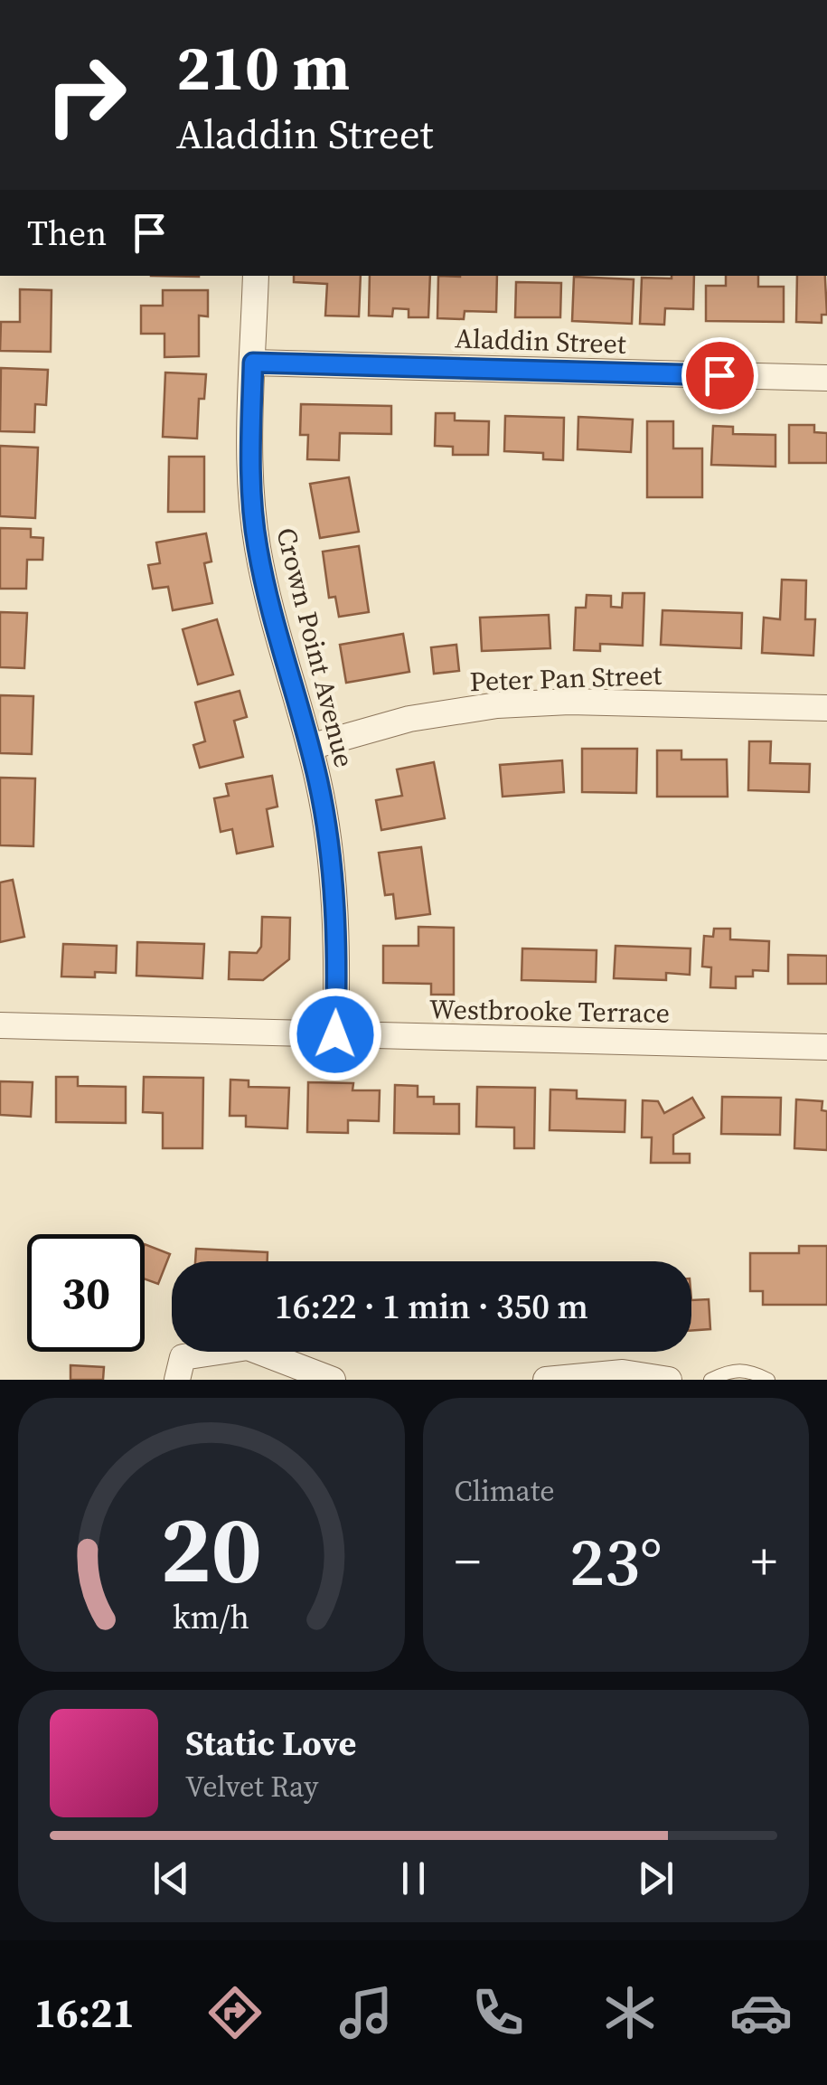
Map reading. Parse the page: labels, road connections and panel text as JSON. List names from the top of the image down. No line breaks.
{"streets":{"street":["Aladdin Street","Crown Point Avenue","Peter Pan Street","Westbrooke Terrace"]},"crossings":[["Aladdin Street","Crown Point Avenue"],["Crown Point Avenue","Peter Pan Street"],["Crown Point Avenue","Westbrooke Terrace"]],"page":{"turn":["210 m","Aladdin Street"],"then":"Then","limit":"30","trip":"16:22 · 1 min · 350 m","tile":"Climate","heat":["−","23°","+"],"song":["Static Love","Velvet Ray"],"tabs":"16:21","gauge":["20","km/h"]}}
